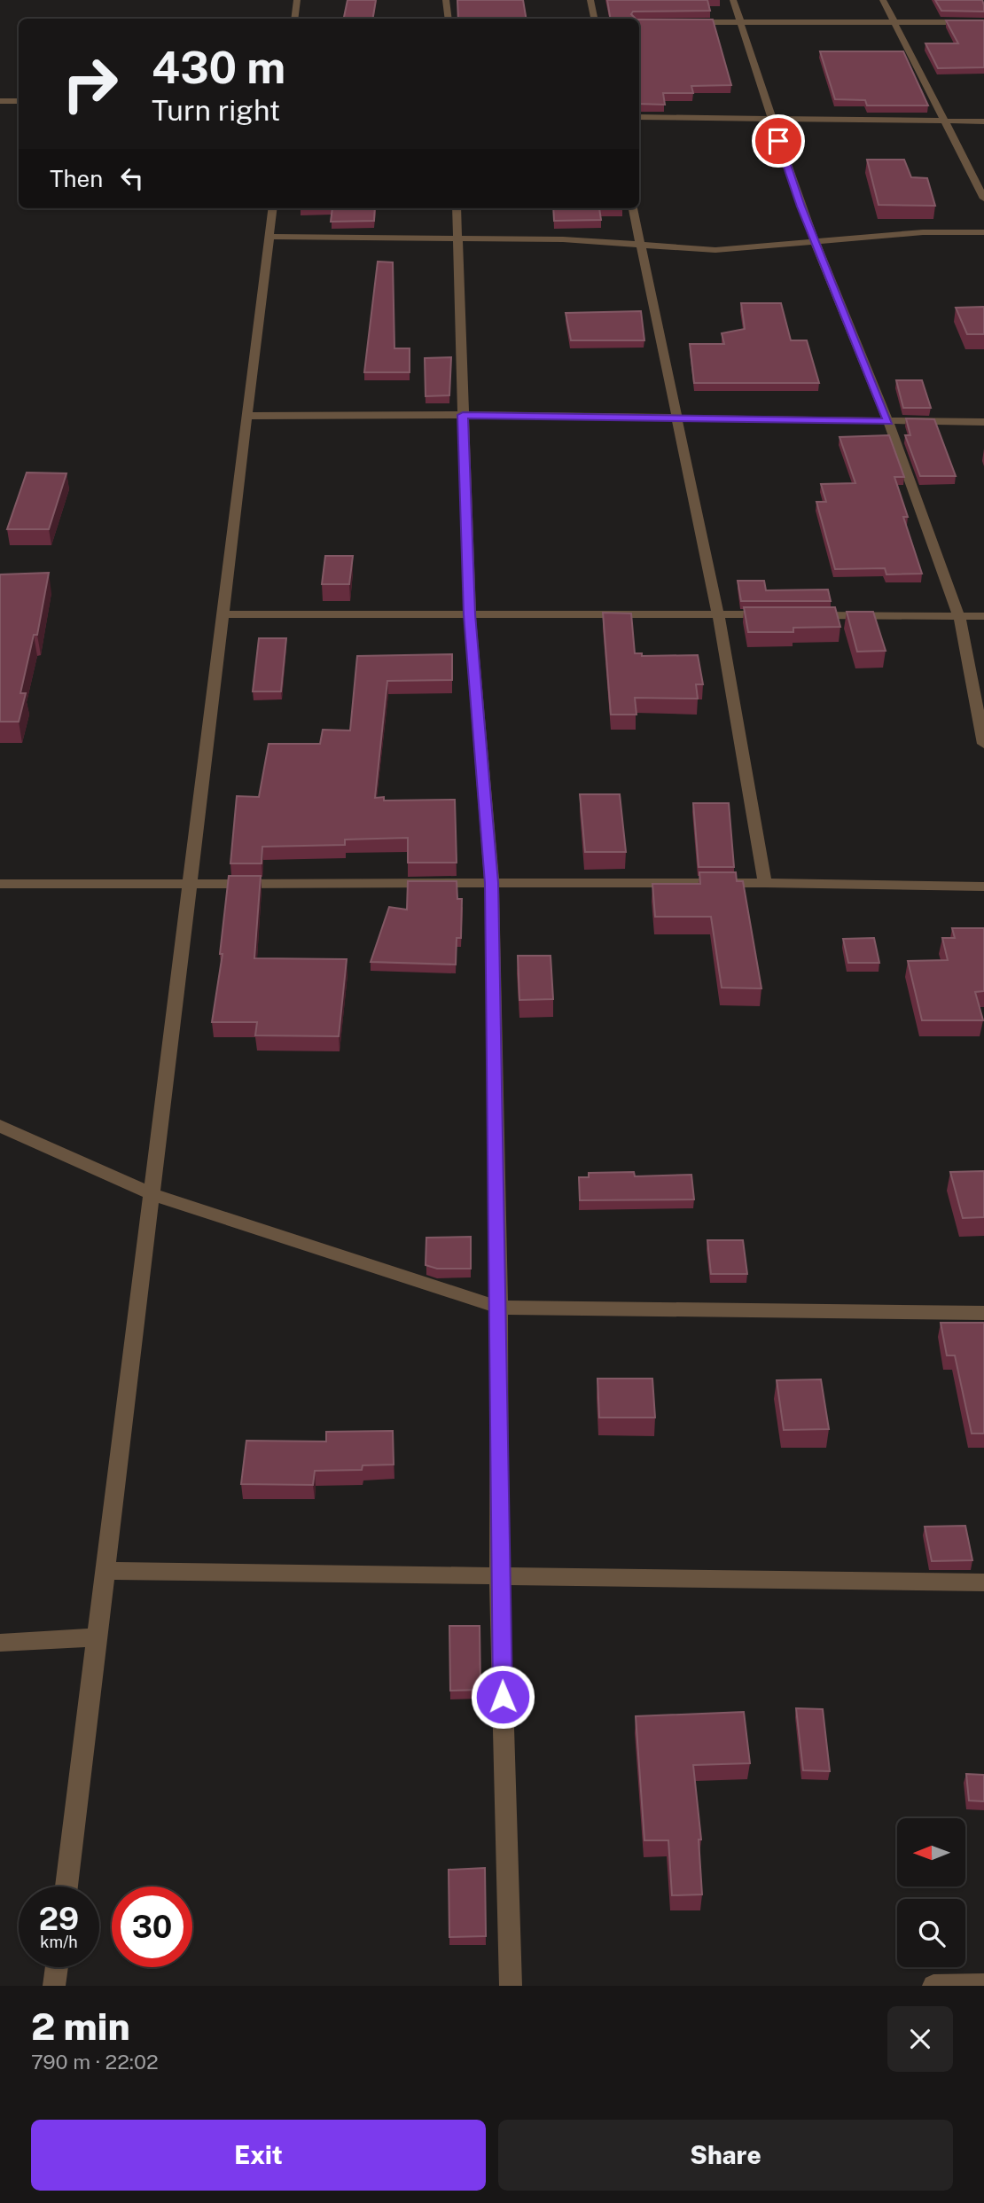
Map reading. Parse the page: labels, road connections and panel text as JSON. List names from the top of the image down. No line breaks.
{"north":"left","page":{"turn":["430 m","Turn right"],"then":"Then","speed":"29 km/h","limit":"30","heading":["2 min","790 m · 22:02"],"buttons":["Exit","Share"]}}
